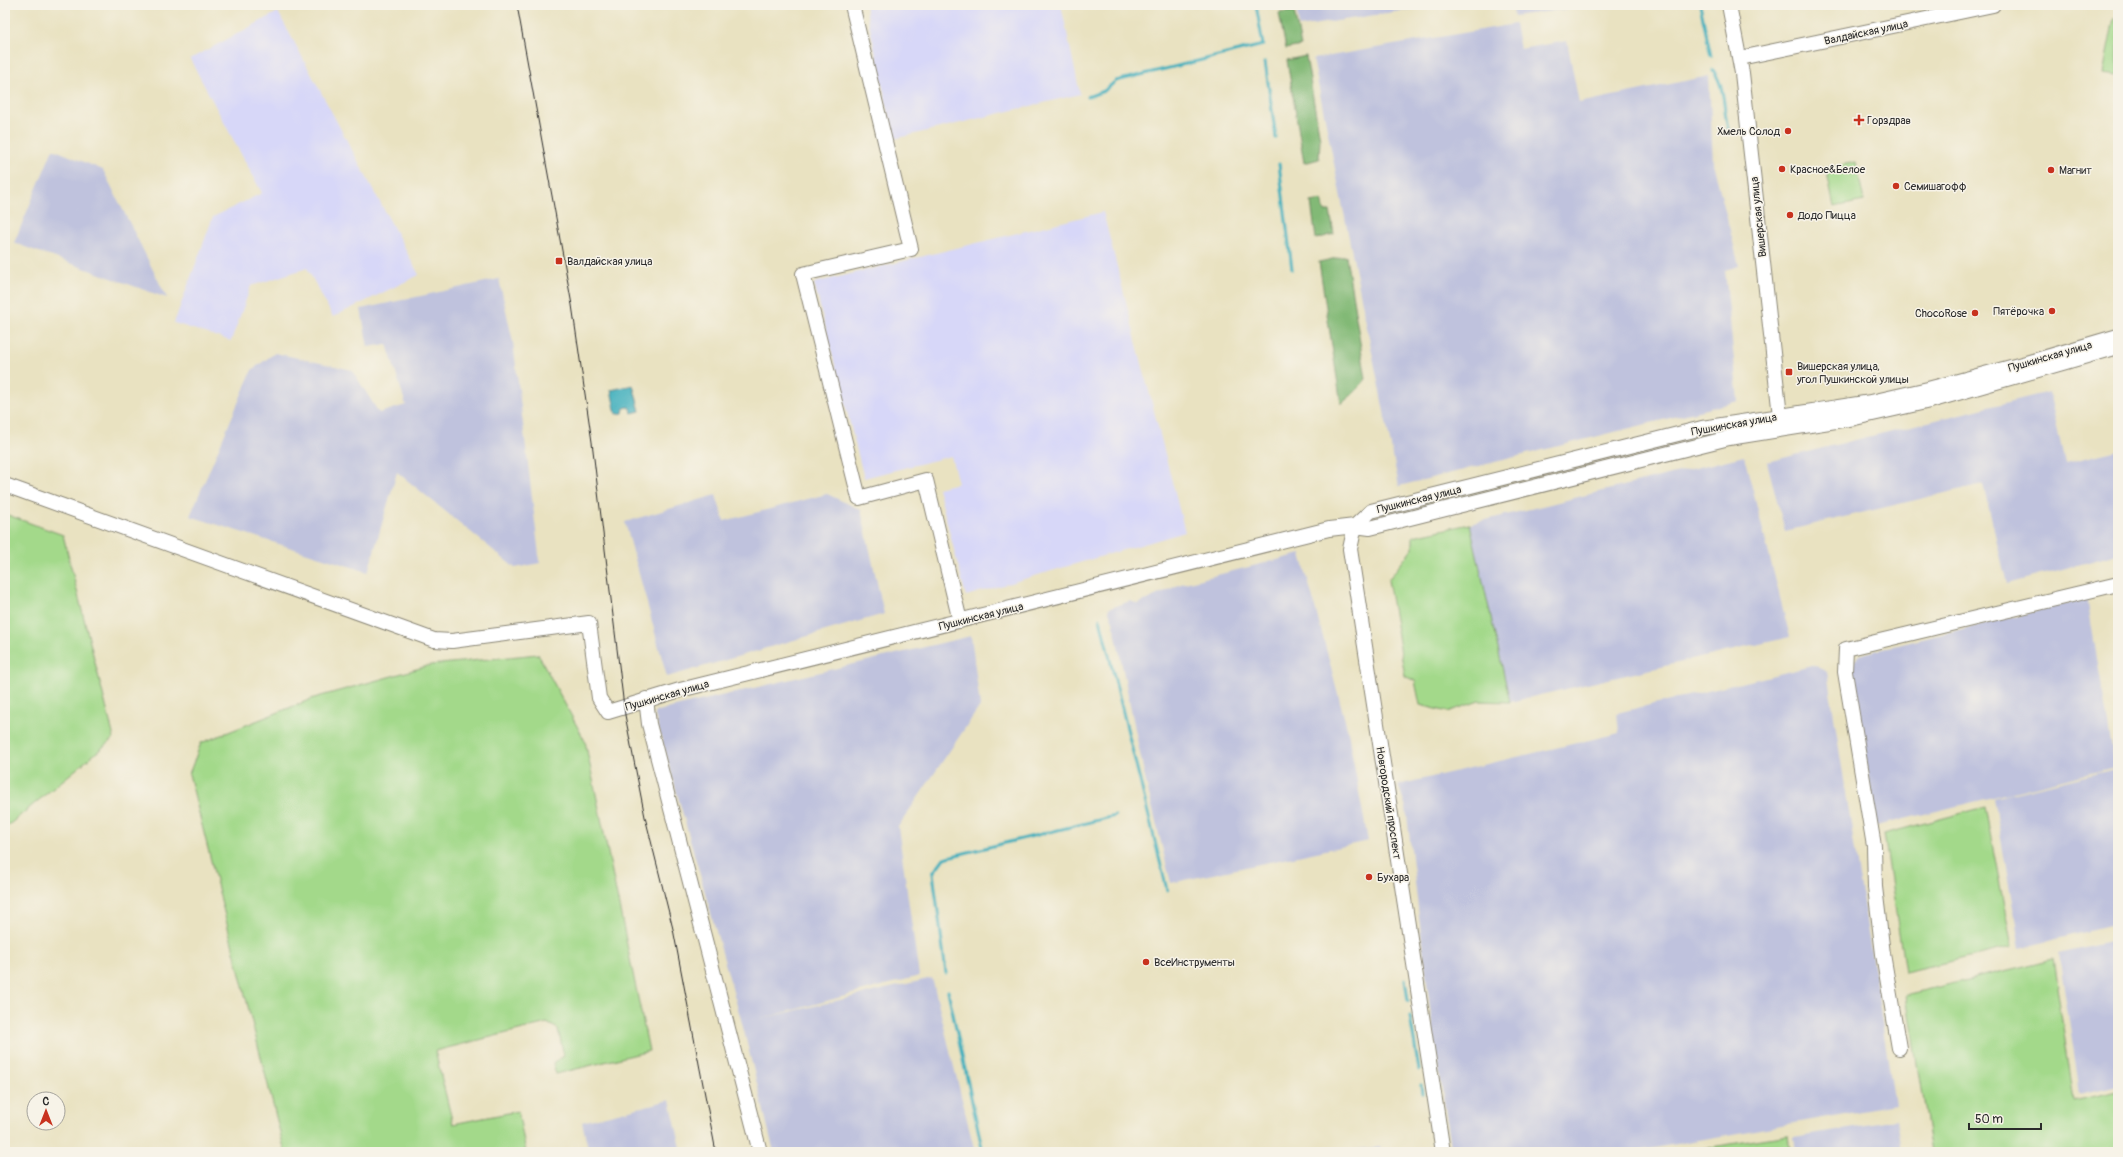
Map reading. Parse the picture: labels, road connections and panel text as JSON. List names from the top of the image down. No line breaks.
{"streets":{"street":["Валдайская улица","Вишерская улица","Пушкинская улица","Новгородский проспект"]},"crossings":[["Валдайская улица","Вишерская улица"],["Вишерская улица","Пушкинская улица"],["Пушкинская улица","Новгородский проспект"]],"places":{"health":["Горздрав"],"other":["Хмель Солод","Красное&Белое","Магнит","Семишагофф","Додо Пицца","Пятёрочка","ChocoRose","Бухара","ВсеИнструменты"],"transit":["Валдайская улица","Вишерская улица, угол Пушкинской улицы"]},"scale_bar":"50 m","north":"top"}
